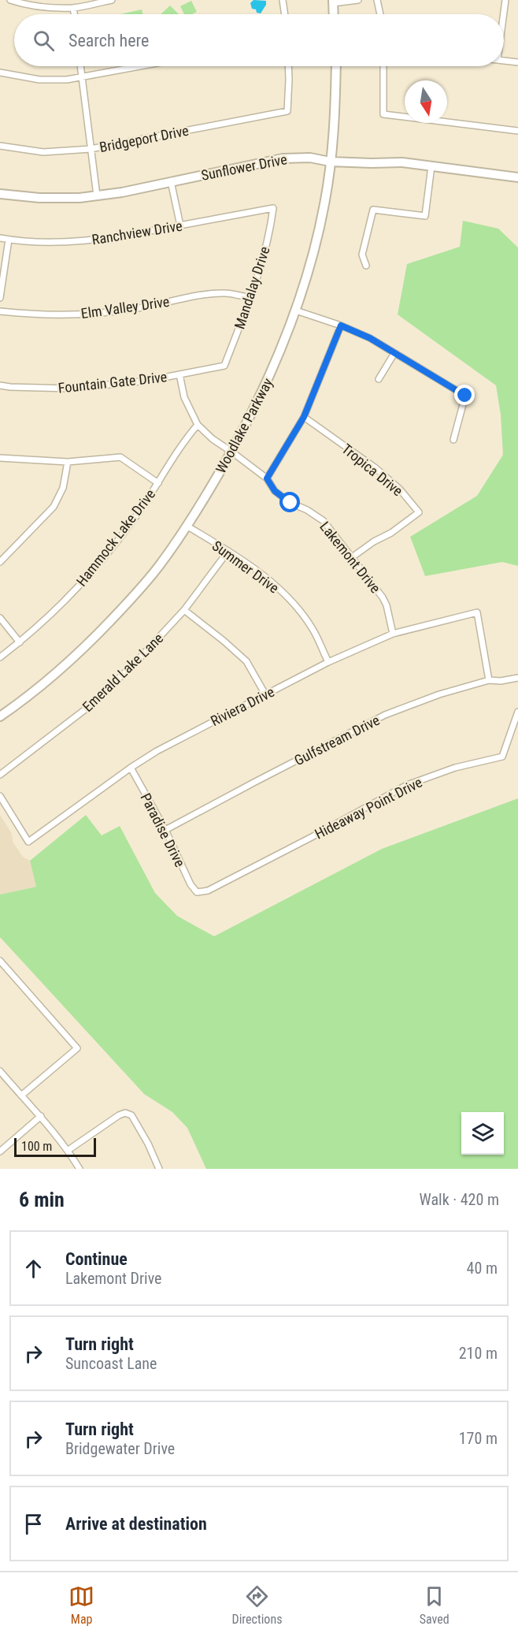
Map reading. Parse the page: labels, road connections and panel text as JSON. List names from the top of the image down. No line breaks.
{"streets":{"street":["Bridgeport Drive","Sunflower Drive","Ranchview Drive","Mandalay Drive","Elm Valley Drive","Fountain Gate Drive","Woodlake Parkway","Tropica Drive","Hammock Lake Drive","Lakemont Drive","Summer Drive","Emerald Lake Lane","Riviera Drive","Gulfstream Drive","Hideaway Point Drive","Paradise Drive"]},"crossings":[["Sunflower Drive","Woodlake Parkway"],["Ranchview Drive","Mandalay Drive"],["Mandalay Drive","Elm Valley Drive"],["Mandalay Drive","Fountain Gate Drive"],["Fountain Gate Drive","Lakemont Drive"],["Woodlake Parkway","Lakemont Drive"],["Woodlake Parkway","Summer Drive"],["Tropica Drive","Lakemont Drive"],["Hammock Lake Drive","Lakemont Drive"],["Lakemont Drive","Riviera Drive"],["Summer Drive","Emerald Lake Lane"],["Summer Drive","Riviera Drive"],["Riviera Drive","Gulfstream Drive"],["Riviera Drive","Paradise Drive"],["Gulfstream Drive","Paradise Drive"],["Hideaway Point Drive","Paradise Drive"]],"scale_bar":"100 m","north":"bottom","page":{"search":"Search here","scale":"100 m","heading":["6 min","Walk · 420 m"],"list":[["Continue","Lakemont Drive","40 m"],["Turn right","Suncoast Lane","210 m"],["Turn right","Bridgewater Drive","170 m"],"Arrive at destination"],"nav":["Map","Directions","Saved"]}}
